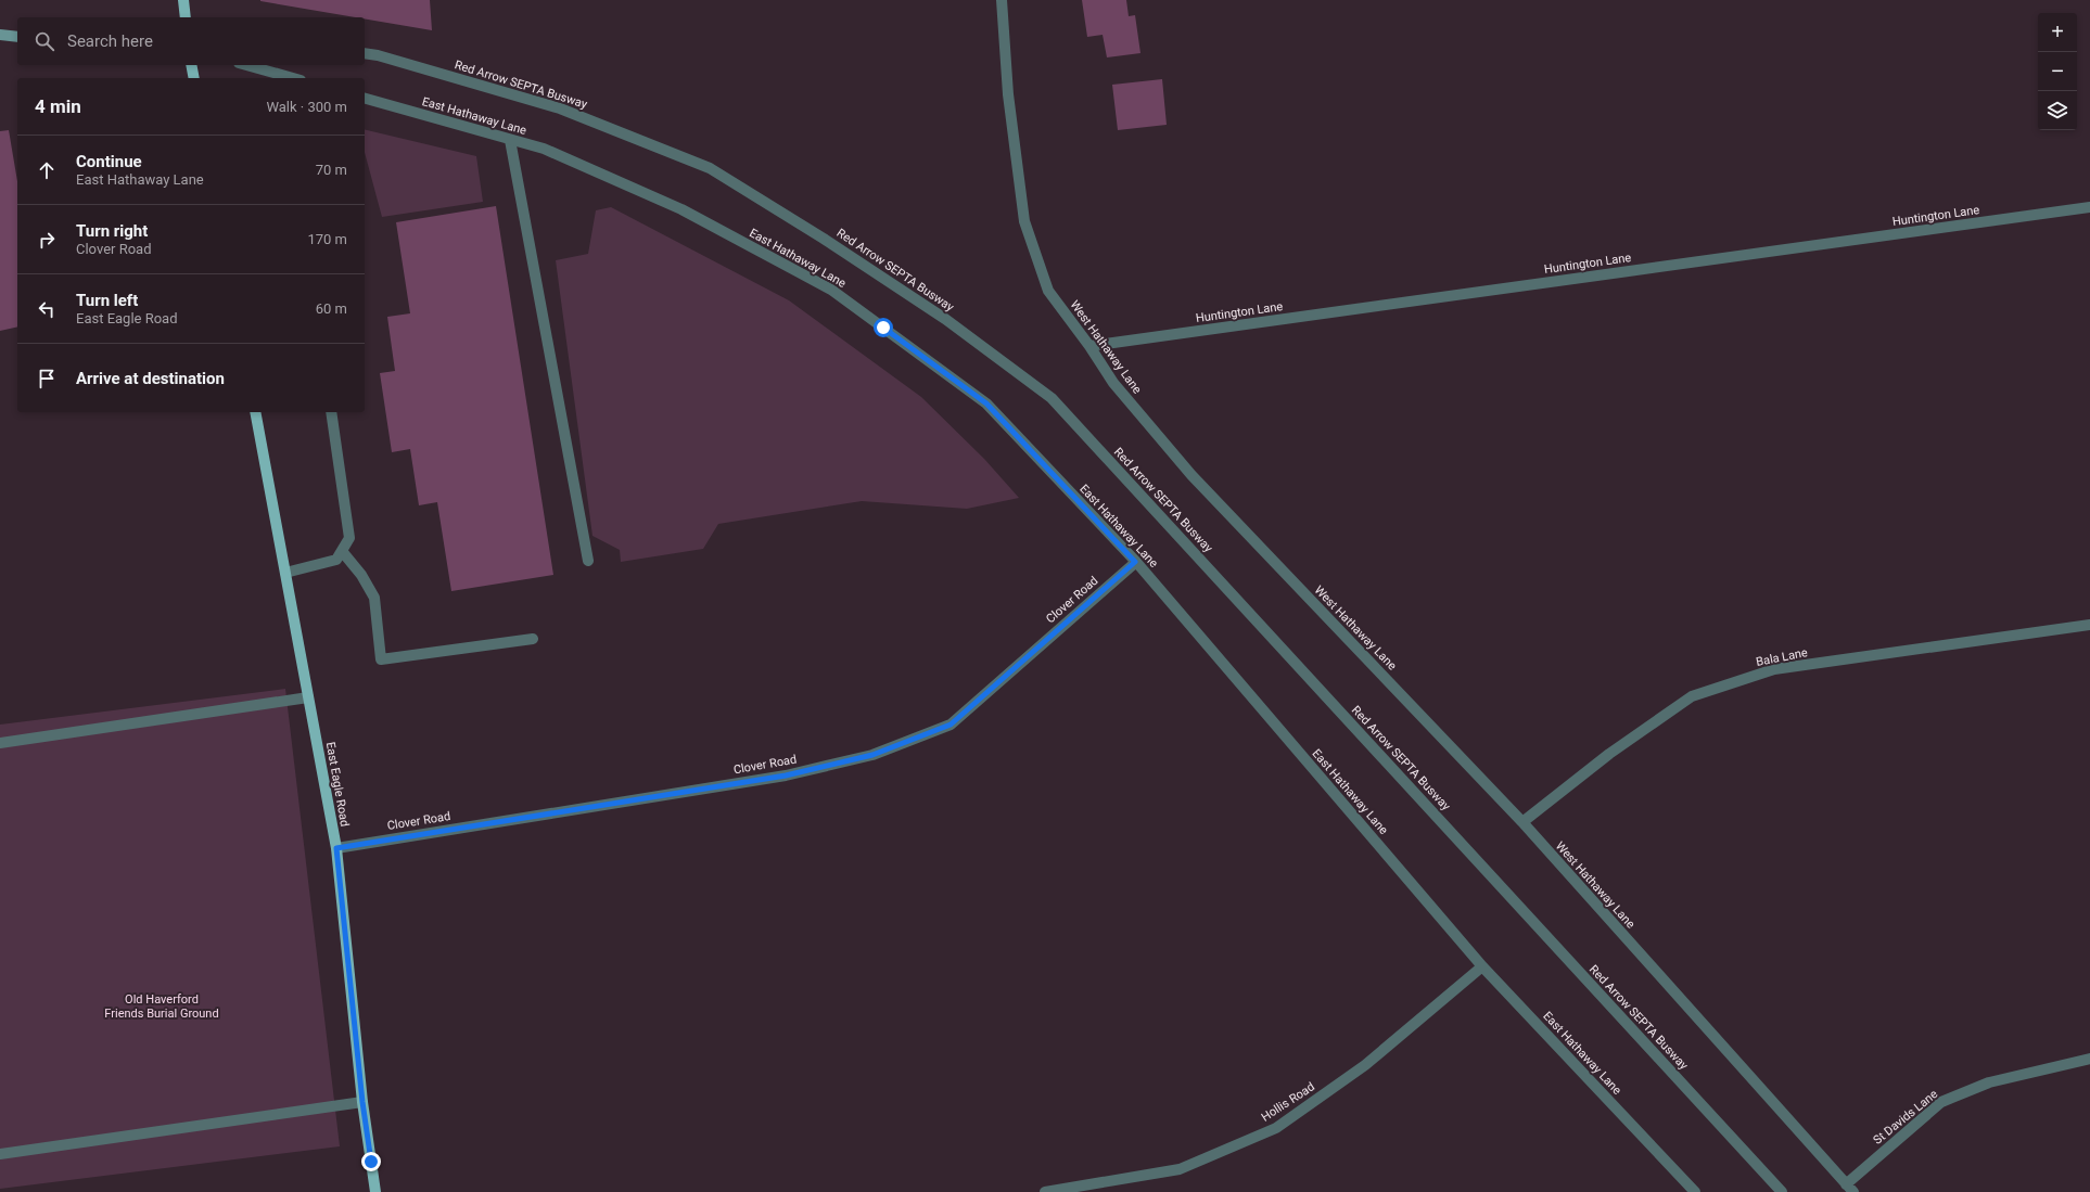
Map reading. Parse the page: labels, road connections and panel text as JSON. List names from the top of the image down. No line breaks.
{"streets":{"main road":["East Eagle Road"],"street":["Red Arrow SEPTA Busway","East Hathaway Lane","Huntington Lane","West Hathaway Lane","Clover Road","Bala Lane","Hollis Road","St Davids Lane"]},"crossings":[["East Hathaway Lane","Clover Road"],["East Hathaway Lane","Hollis Road"],["Huntington Lane","West Hathaway Lane"],["West Hathaway Lane","Bala Lane"],["West Hathaway Lane","St Davids Lane"],["Clover Road","East Eagle Road"]],"parks":["Old Haverford Friends Burial Ground"],"page":{"map_buttons":["+","−"],"search":"Search here","heading":["4 min","Walk · 300 m"],"list":[["Continue","East Hathaway Lane","70 m"],["Turn right","Clover Road","170 m"],["Turn left","East Eagle Road","60 m"],"Arrive at destination"]}}
